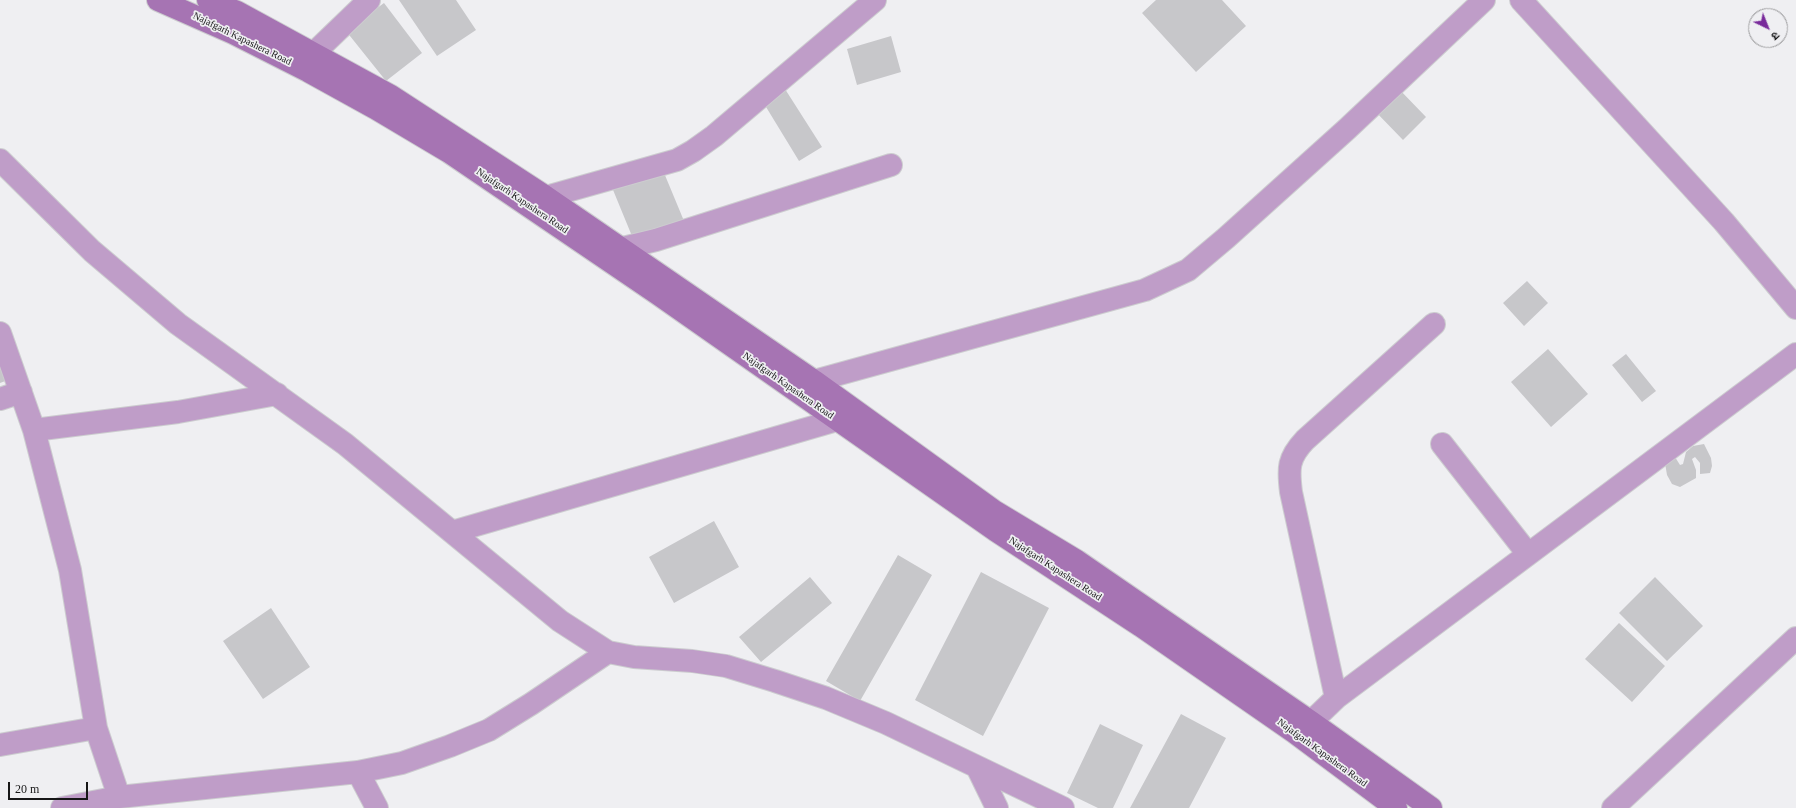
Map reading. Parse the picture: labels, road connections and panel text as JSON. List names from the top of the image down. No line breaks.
{"streets":{"main road":["Najafgarh Kapashera Road"]},"scale_bar":"20 m","north":"bottom right"}
